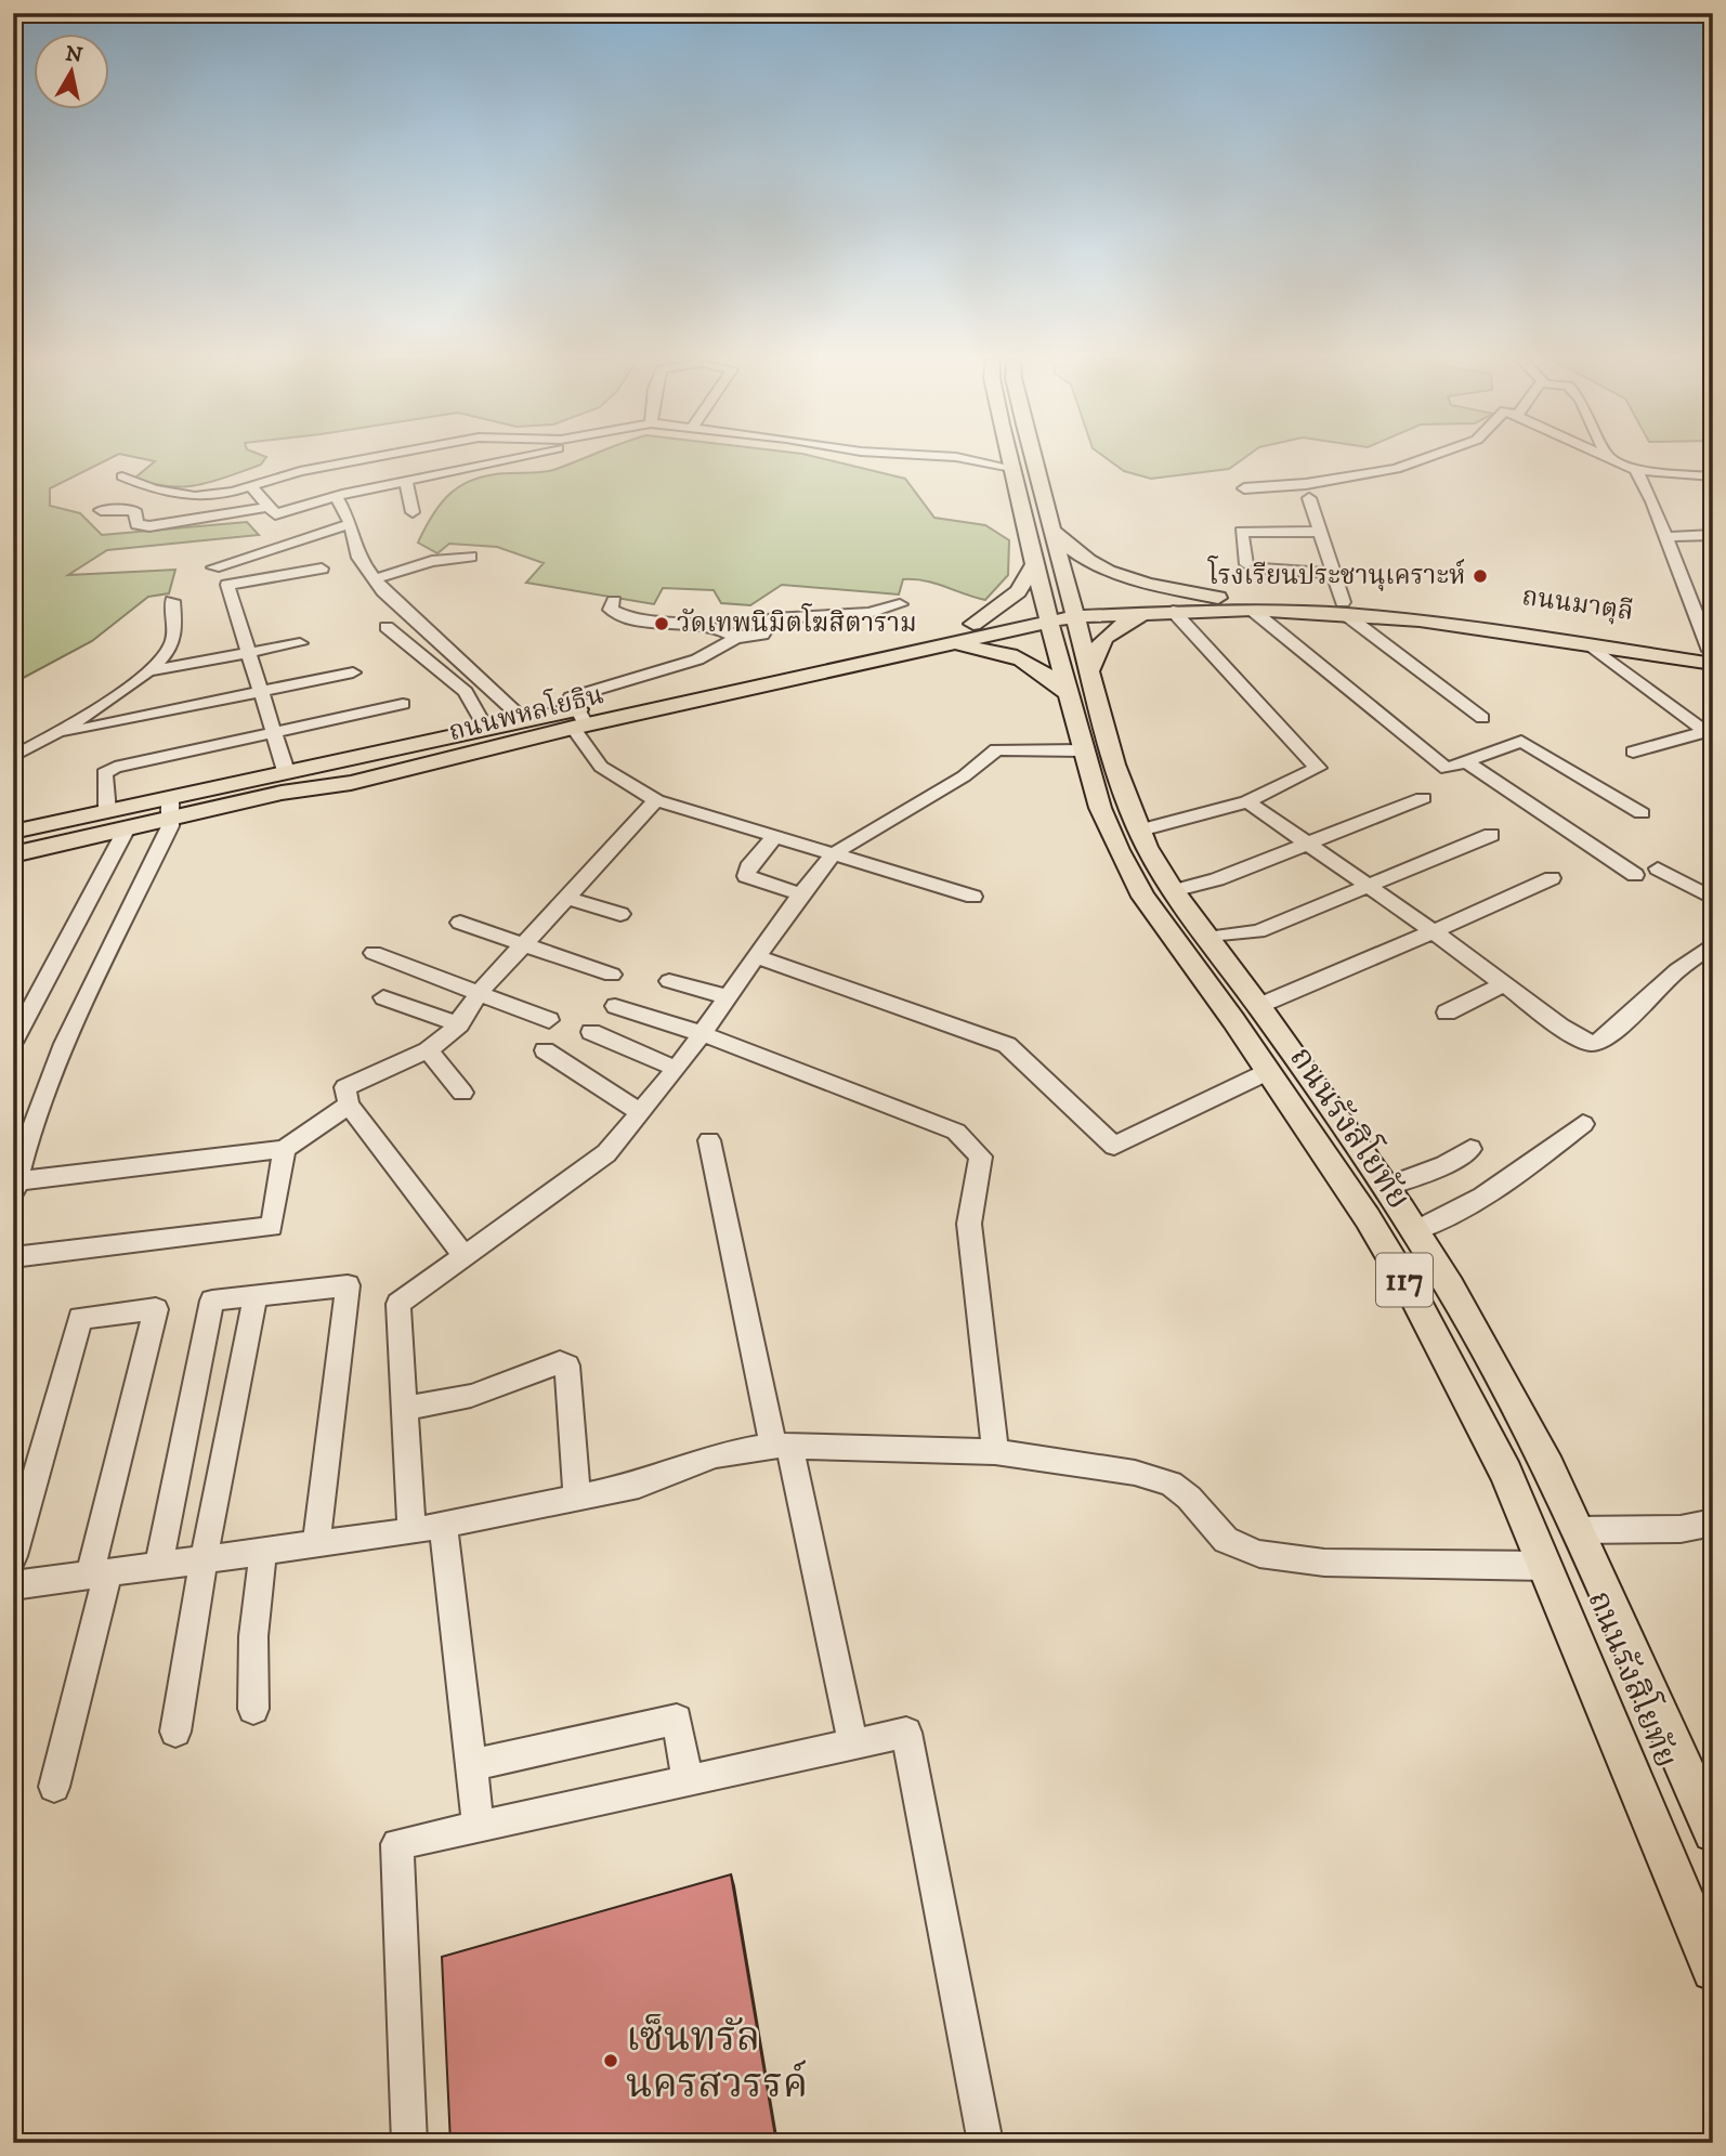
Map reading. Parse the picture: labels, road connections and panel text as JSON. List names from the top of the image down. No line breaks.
{"streets":{"main road":["ถนนมาตุลี","ถนนพหลโยธิน","ถนนรังสิโยทัย","117"]},"crossings":[["ถนนมาตุลี","ถนนพหลโยธิน"],["ถนนมาตุลี","ถนนรังสิโยทัย"],["ถนนพหลโยธิน","ถนนรังสิโยทัย"]],"places":["โรงเรียนประชานุเคราะห์","วัดเทพนิมิตโฆสิตาราม","เซ็นทรัล นครสวรรค์"],"north":"top"}
